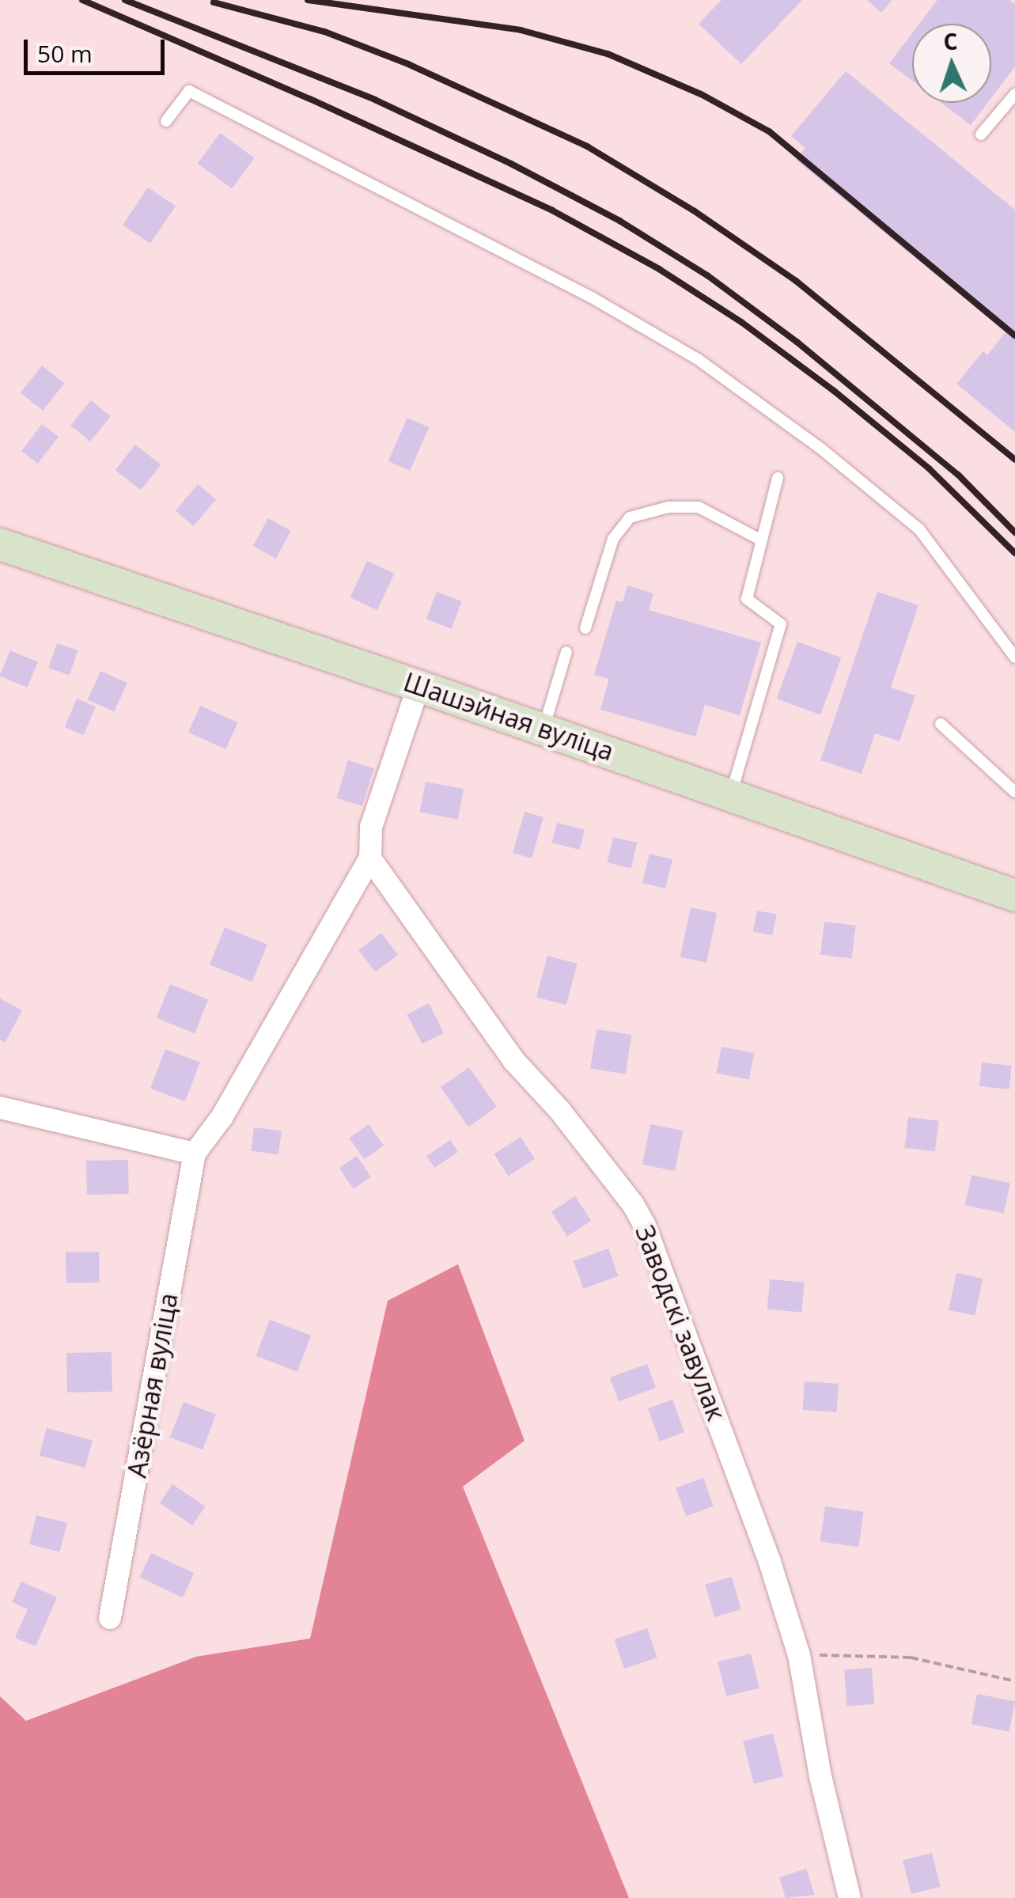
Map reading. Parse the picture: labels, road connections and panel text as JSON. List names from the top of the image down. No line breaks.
{"streets":{"main road":["Шашэйная вуліца"],"street":["Заводскі завулак","Азёрная вуліца"]},"crossings":[["Заводскі завулак","Азёрная вуліца"]],"scale_bar":"50 m","north":"top"}
